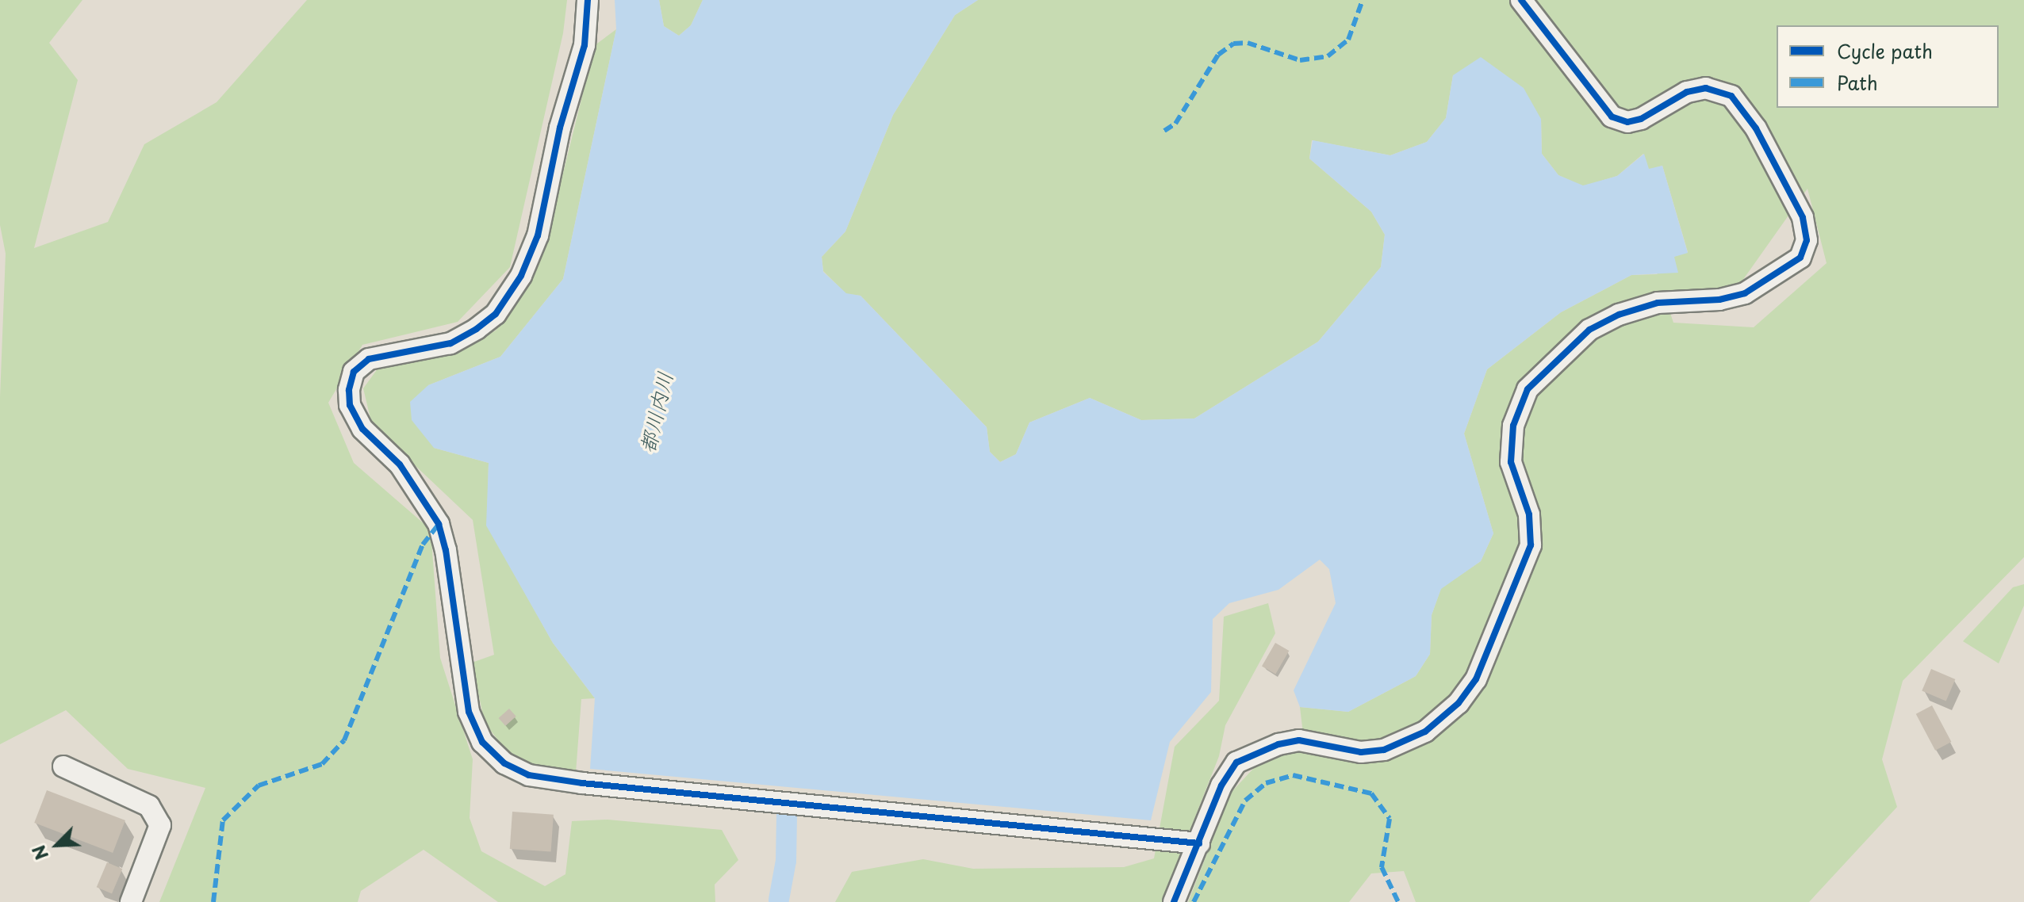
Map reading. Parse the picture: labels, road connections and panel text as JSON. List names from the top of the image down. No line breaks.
{"water":["都川内川"],"legend":["Cycle path","Path"],"north":"bottom left"}
